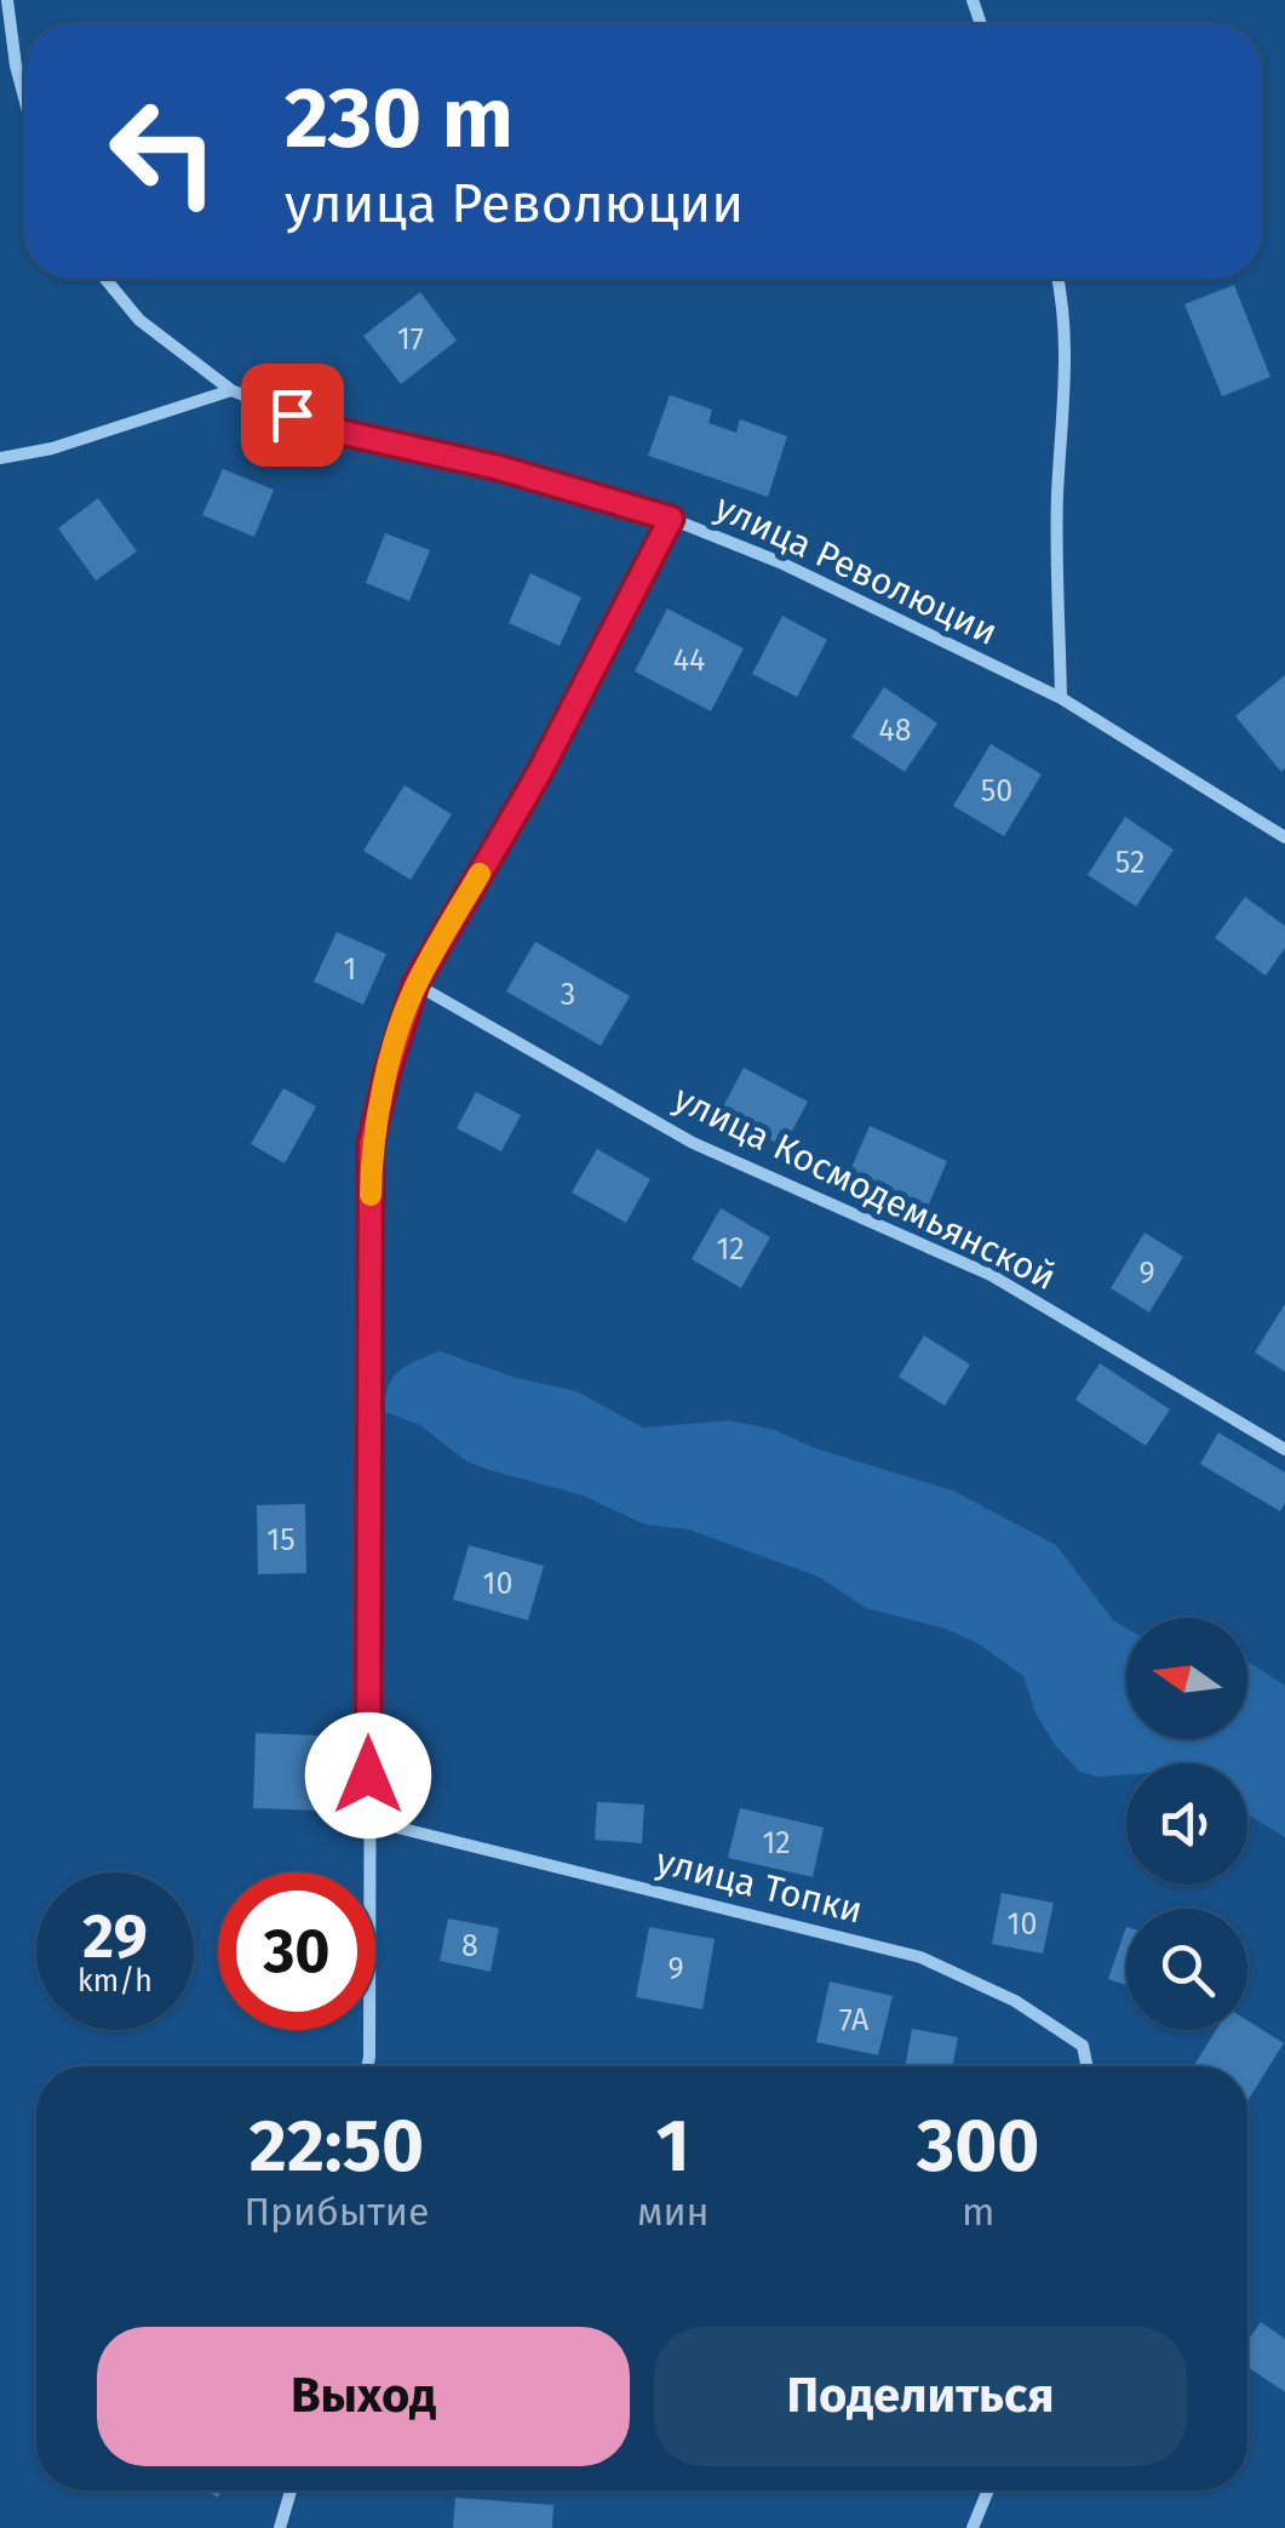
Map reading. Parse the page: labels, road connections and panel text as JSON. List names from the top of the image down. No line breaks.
{"streets":{"street":["улица Революции","улица Космодемьянской","улица Топки"]},"house_numbers":["17","44","48","50","52","1","3","12","9","15","10","12","10","8","9","7А"],"north":"left","page":{"turn":["230 m","улица Революции"],"speed":"29 km/h","limit":"30","eta":["22:50","Прибытие","1","мин","300","m"],"buttons":["Выход","Поделиться"]}}
